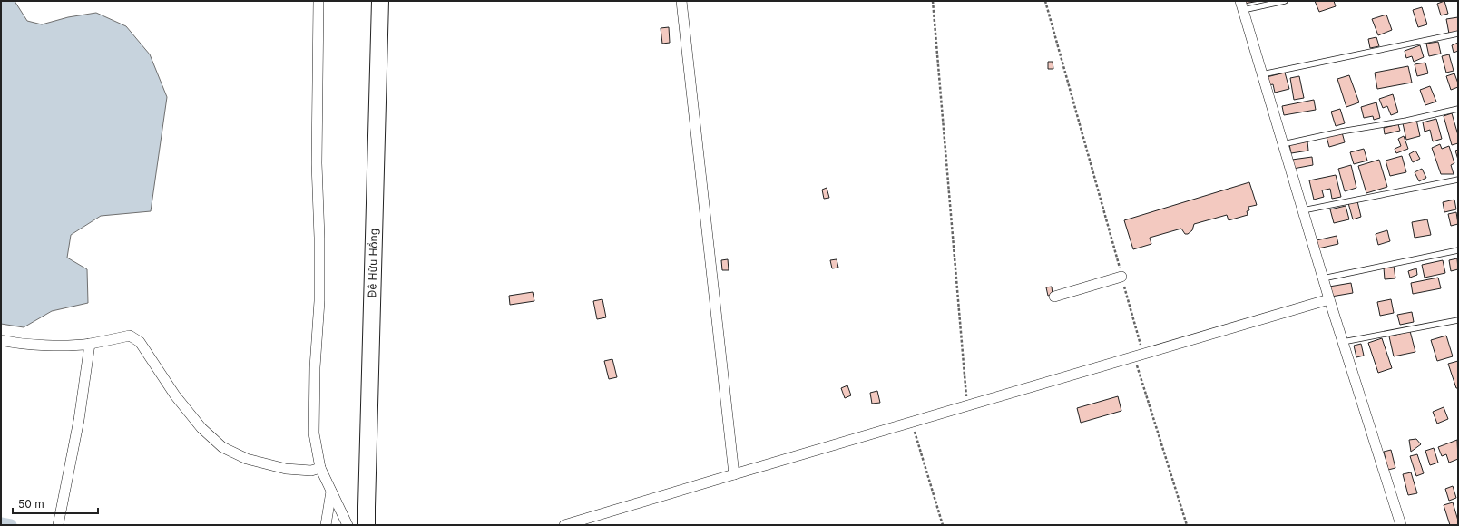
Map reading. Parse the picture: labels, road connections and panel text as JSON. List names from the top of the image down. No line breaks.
{"streets":{"main road":["Đê Hữu Hồng"]},"scale_bar":"50 m"}
